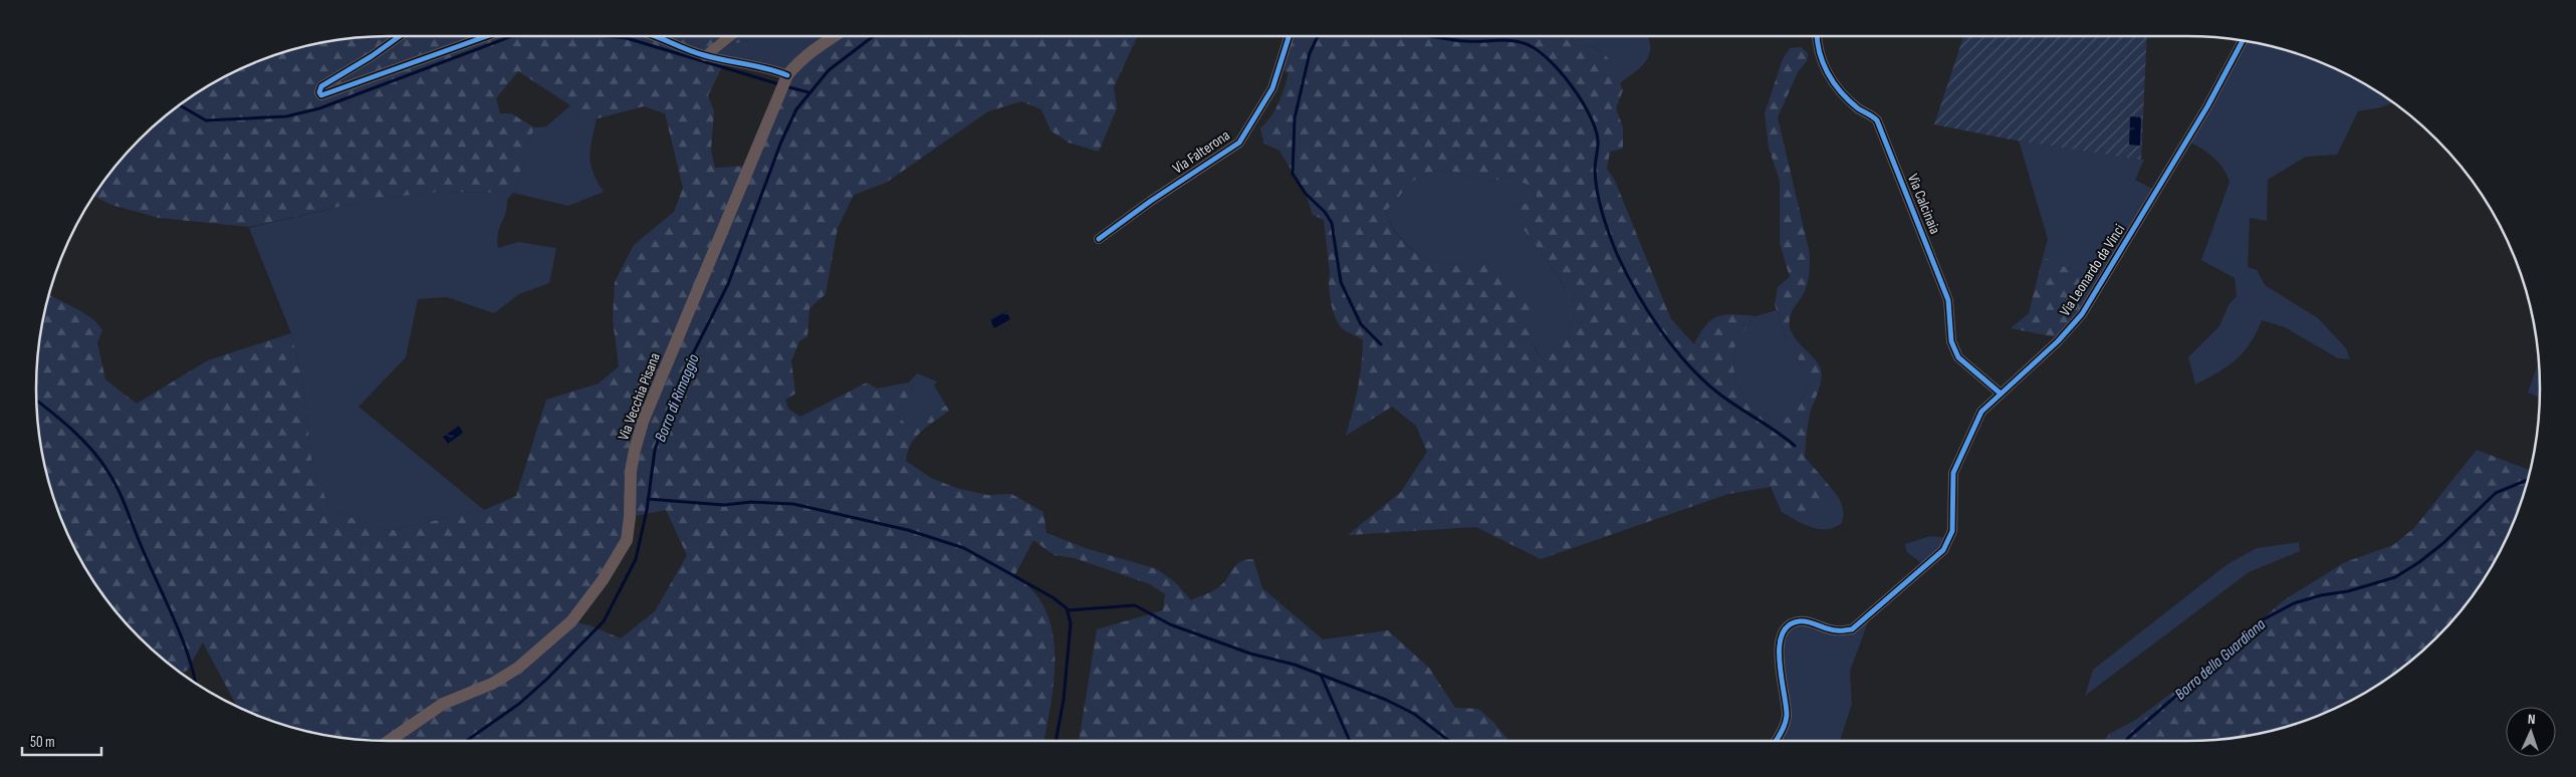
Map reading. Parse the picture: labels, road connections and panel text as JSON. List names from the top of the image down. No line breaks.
{"streets":{"main road":["Via Vecchia Pisana"],"street":["Via Falterona","Via Calcinaia","Via Leonardo da Vinci"]},"crossings":[["Via Calcinaia","Via Leonardo da Vinci"]],"water":["Borro di Rimaggio","Borro della Guardiana"],"scale_bar":"50 m","north":"top"}
